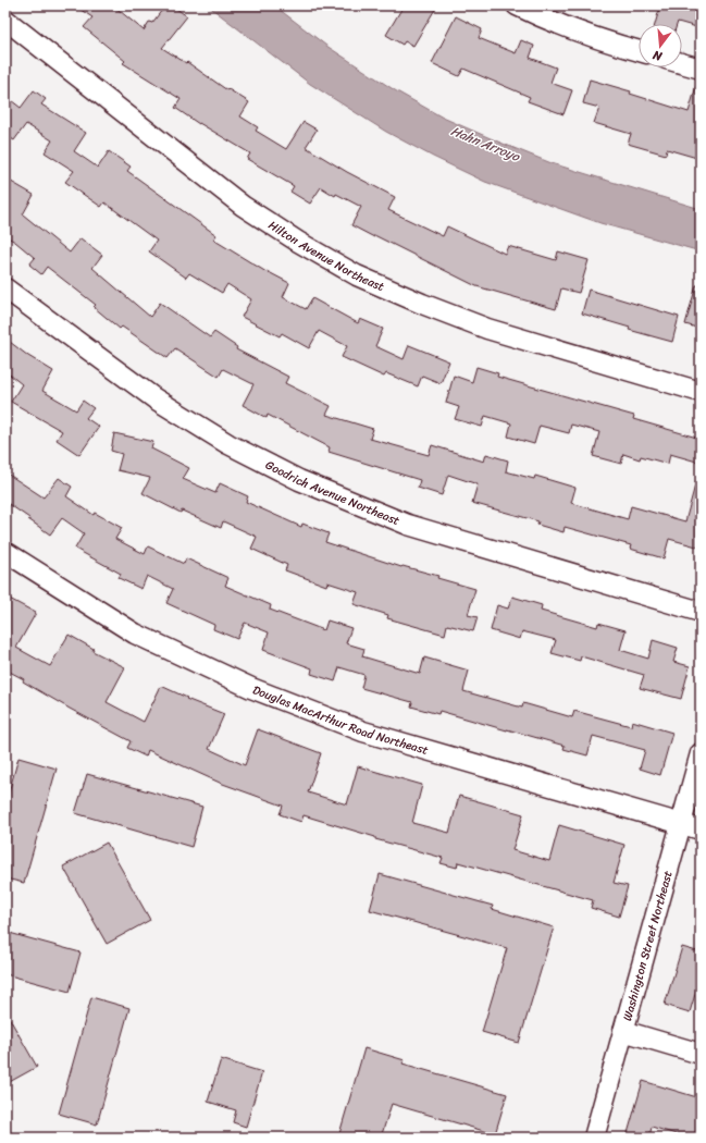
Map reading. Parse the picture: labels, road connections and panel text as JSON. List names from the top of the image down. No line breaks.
{"streets":{"street":["Hilton Avenue Northeast","Goodrich Avenue Northeast","Douglas MacArthur Road Northeast","Washington Street Northeast"]},"crossings":[["Douglas MacArthur Road Northeast","Washington Street Northeast"]],"water":["Hahn Arroyo"],"north":"bottom"}
